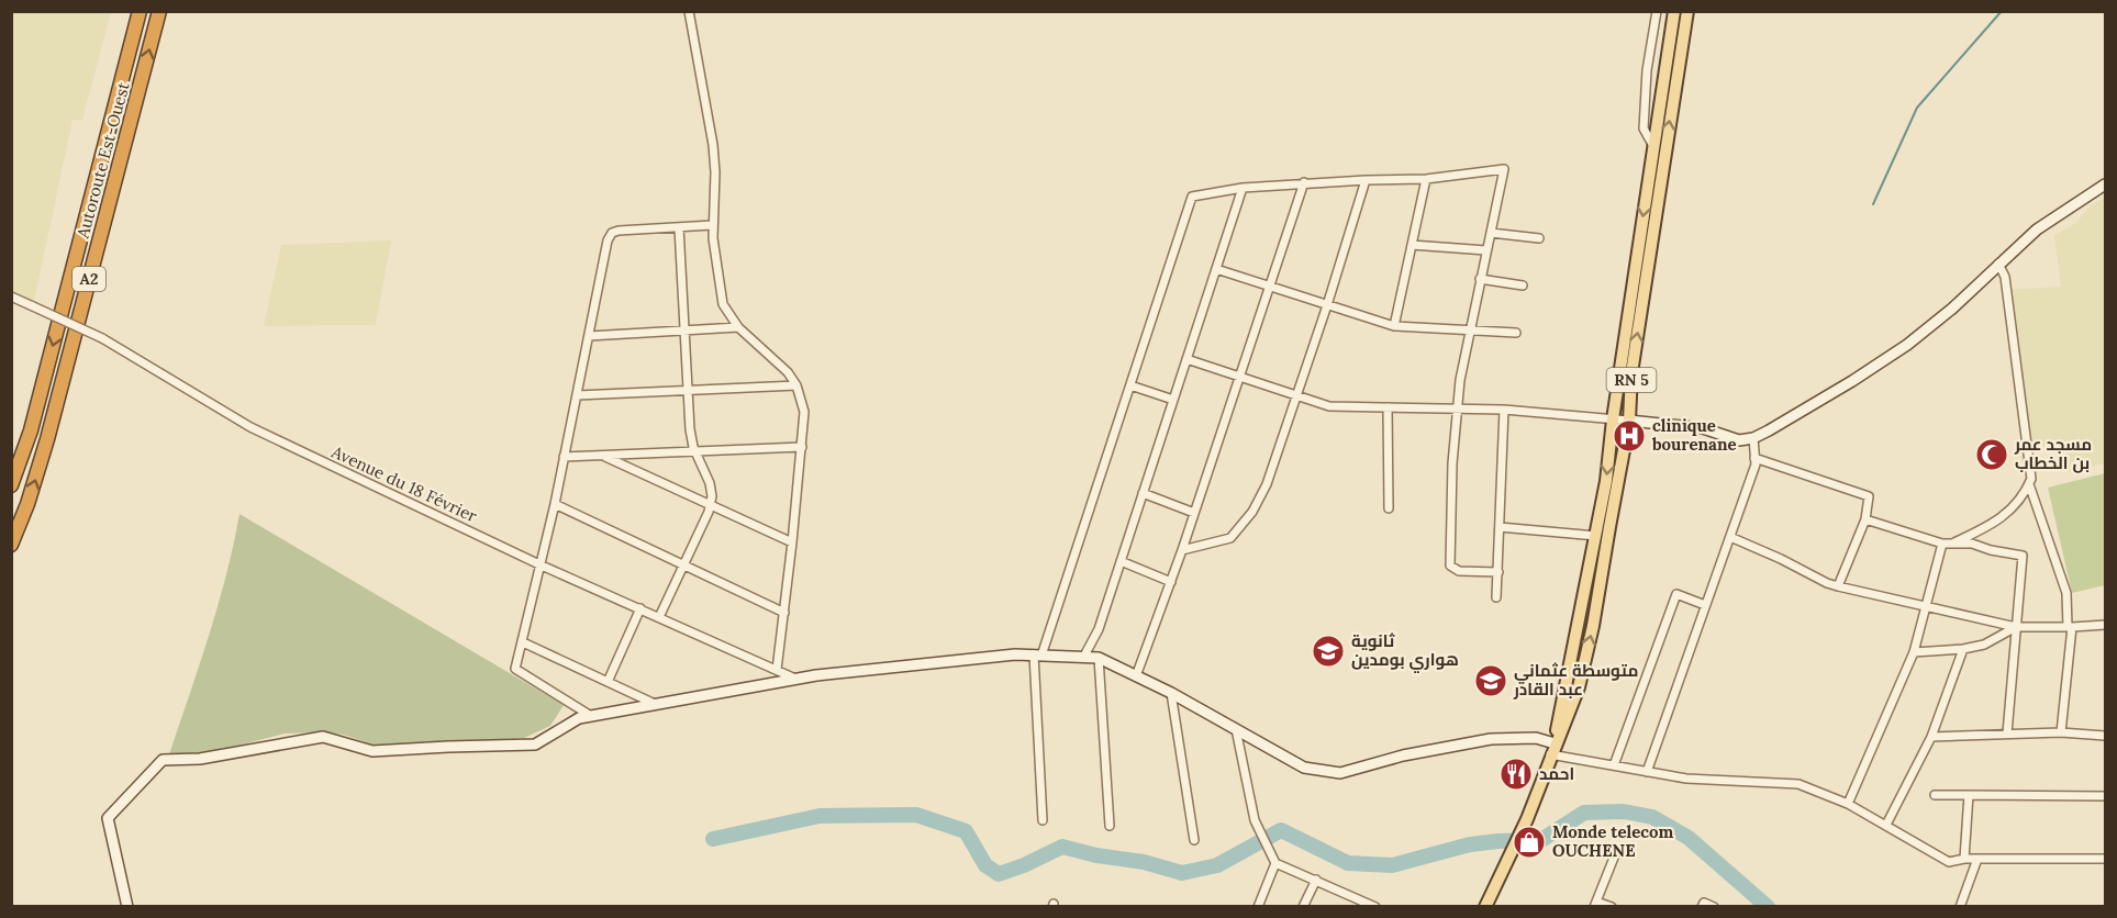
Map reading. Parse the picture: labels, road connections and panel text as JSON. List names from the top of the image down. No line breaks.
{"streets":{"highway":["Autoroute Est-Ouest","A2"],"main road":["RN 5"],"street":["Avenue du 18 Février"]},"places":{"hospital":["clinique bourenane"],"mosque":["مسجد عمر بن الخطاب"],"school or university":["ثانوية هواري بومدين","متوسطة عثماني عبد القادر"],"restaurant":["احمد"],"shop":["Monde telecom OUCHENE"]}}
